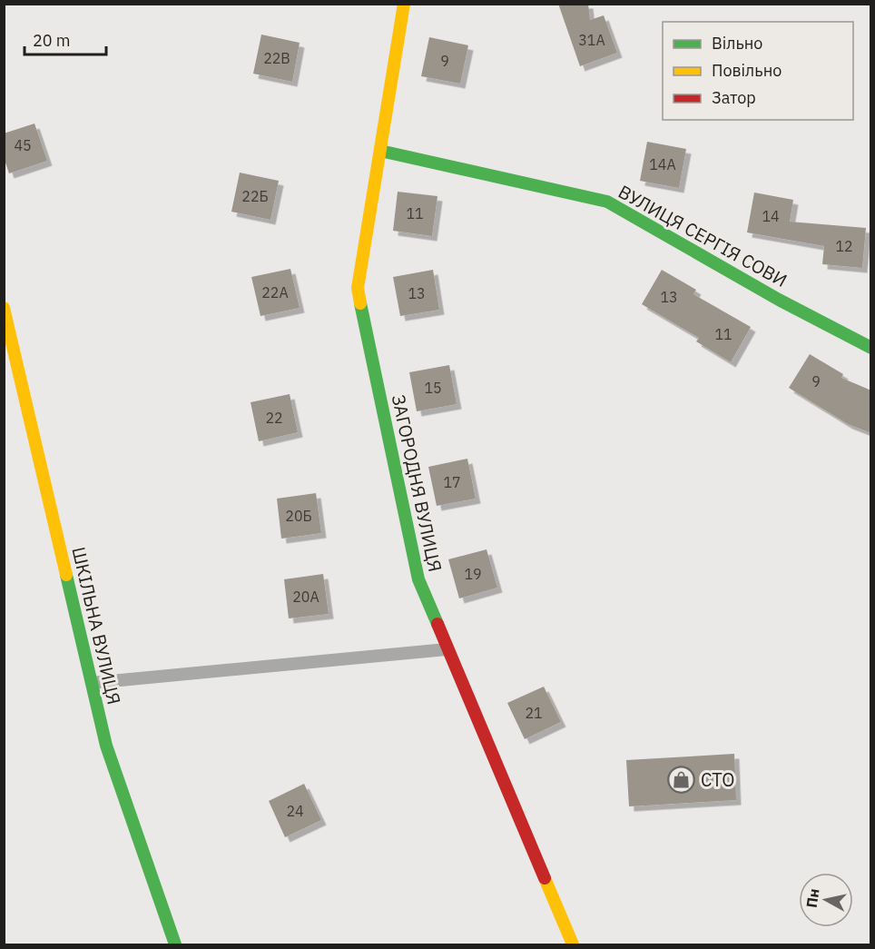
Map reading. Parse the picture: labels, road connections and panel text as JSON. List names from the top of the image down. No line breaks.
{"streets":{"street":["ВУЛИЦЯ СЕРГІЯ СОВИ","ЗАГОРОДНЯ ВУЛИЦЯ","ШКІЛЬНА ВУЛИЦЯ"]},"crossings":[["ВУЛИЦЯ СЕРГІЯ СОВИ","ЗАГОРОДНЯ ВУЛИЦЯ"]],"places":{"shop":["СТО"]},"house_numbers":["31А","22В","9","45","14А","22Б","11","14","12","22А","13","13","11","9","15","22","17","20Б","19","20А","21","24"],"legend":["Вільно","Повільно","Затор"],"scale_bar":"20 m","north":"left"}
